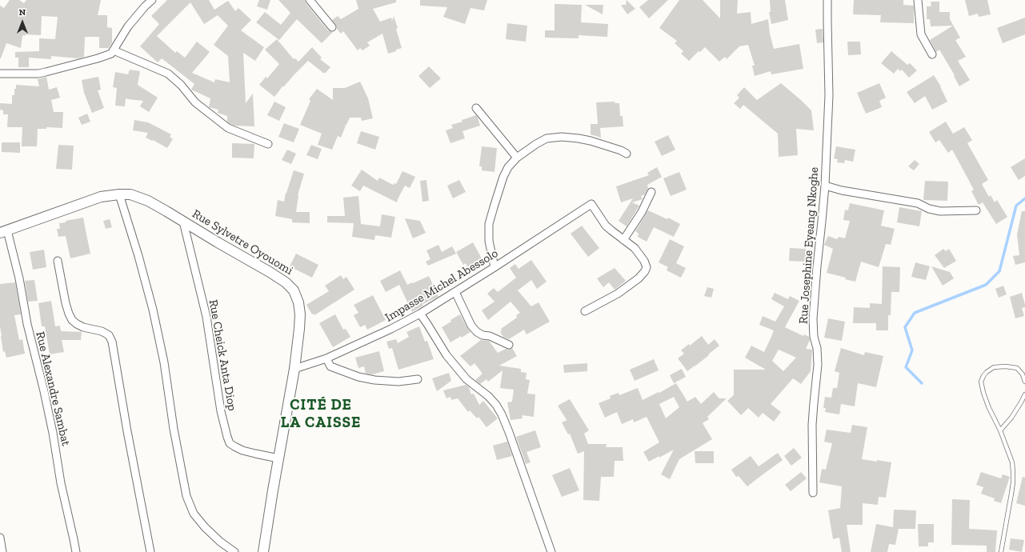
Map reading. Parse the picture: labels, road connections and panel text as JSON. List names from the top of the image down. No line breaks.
{"streets":{"street":["Rue Sylvetre Oyouomi","Rue Josephine Eyeang Nkoghe","Impasse Michel Abessolo","Rue Cheick Anta Diop","Rue Alexandre Sambat"]},"crossings":[["Rue Sylvetre Oyouomi","Impasse Michel Abessolo"],["Rue Sylvetre Oyouomi","Rue Cheick Anta Diop"],["Rue Sylvetre Oyouomi","Rue Alexandre Sambat"]],"districts":["CITÉ DE LA CAISSE"],"north":"top"}
